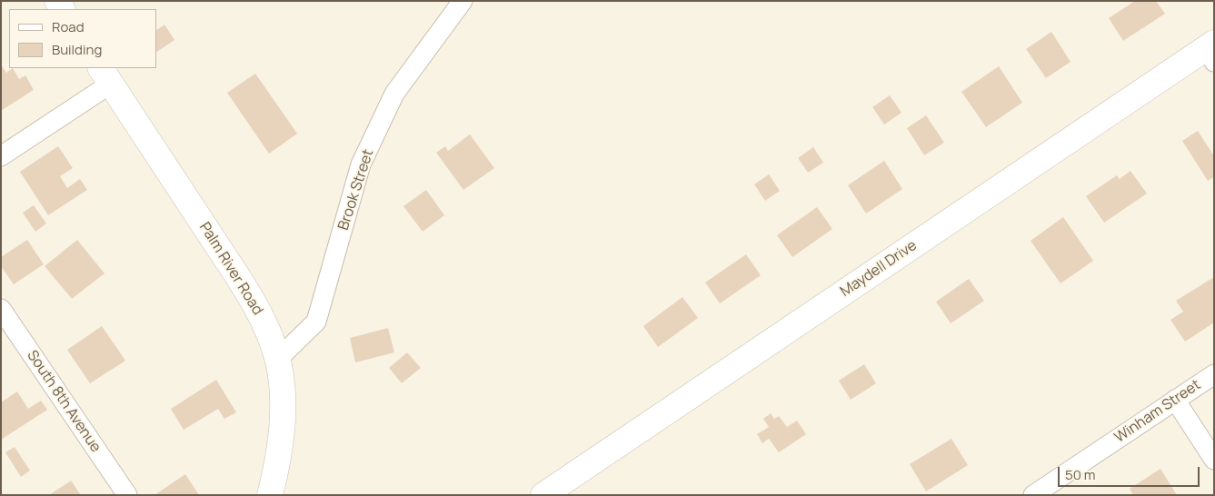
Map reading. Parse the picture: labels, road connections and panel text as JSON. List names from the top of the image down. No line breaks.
{"streets":{"street":["Brook Street","Palm River Road","Maydell Drive","South 8th Avenue","Winham Street"]},"crossings":[["Brook Street","Palm River Road"]],"legend":["Road","Building"],"scale_bar":"50 m"}
